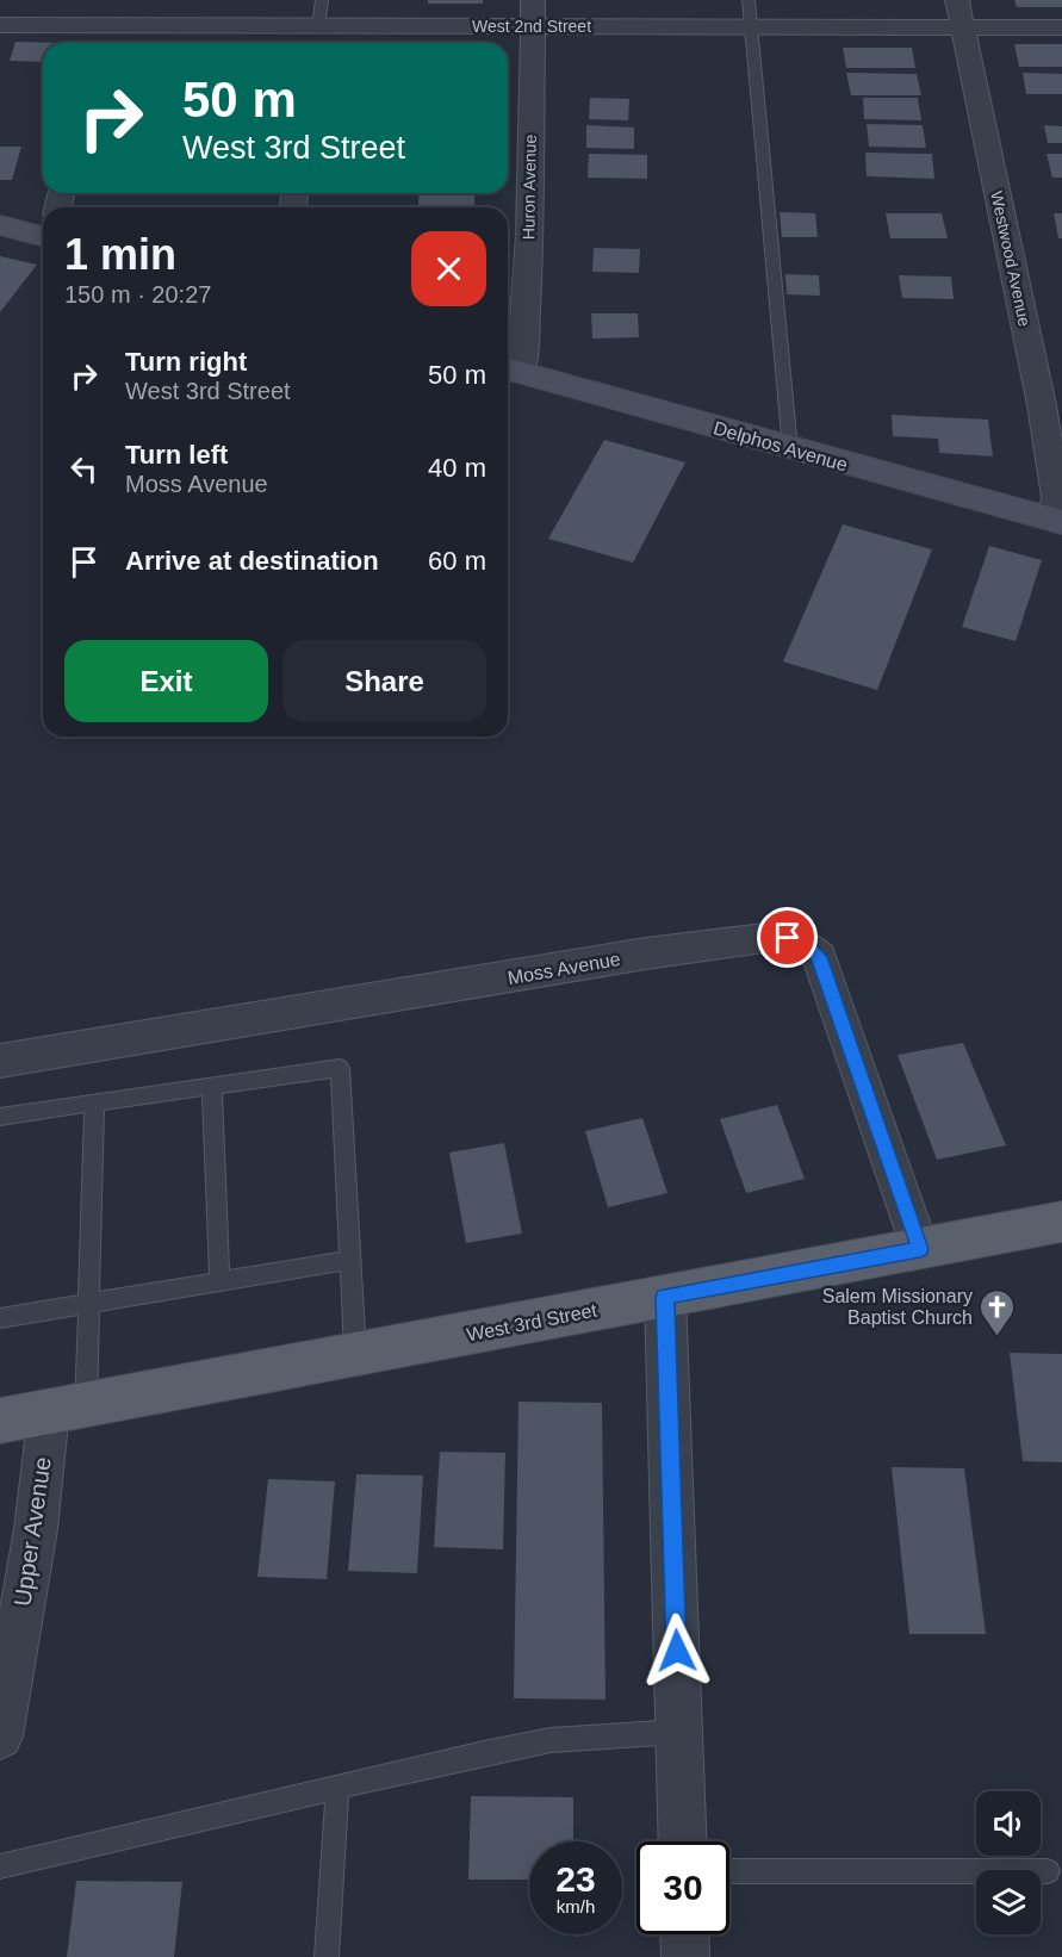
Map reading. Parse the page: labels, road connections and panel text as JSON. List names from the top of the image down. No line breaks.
{"streets":{"main road":["West 3rd Street"],"street":["West 2nd Street","Huron Avenue","Westwood Avenue","Delphos Avenue","Moss Avenue","Upper Avenue"]},"crossings":[["West 2nd Street","Huron Avenue"],["West 2nd Street","Westwood Avenue"],["Huron Avenue","Delphos Avenue"],["Westwood Avenue","Delphos Avenue"],["Moss Avenue","West 3rd Street"],["West 3rd Street","Upper Avenue"]],"places":{"church":["Salem Missionary Baptist Church"]},"page":{"turn":["50 m","West 3rd Street"],"heading":["1 min","150 m · 20:27"],"list":[{"name":"Turn right","note":"West 3rd Street","value":"50 m"},{"name":"Turn left","note":"Moss Avenue","value":"40 m"},{"name":"Arrive at destination","value":"60 m"}],"buttons":["Exit","Share"],"speed":"23 km/h","limit":"30"}}
